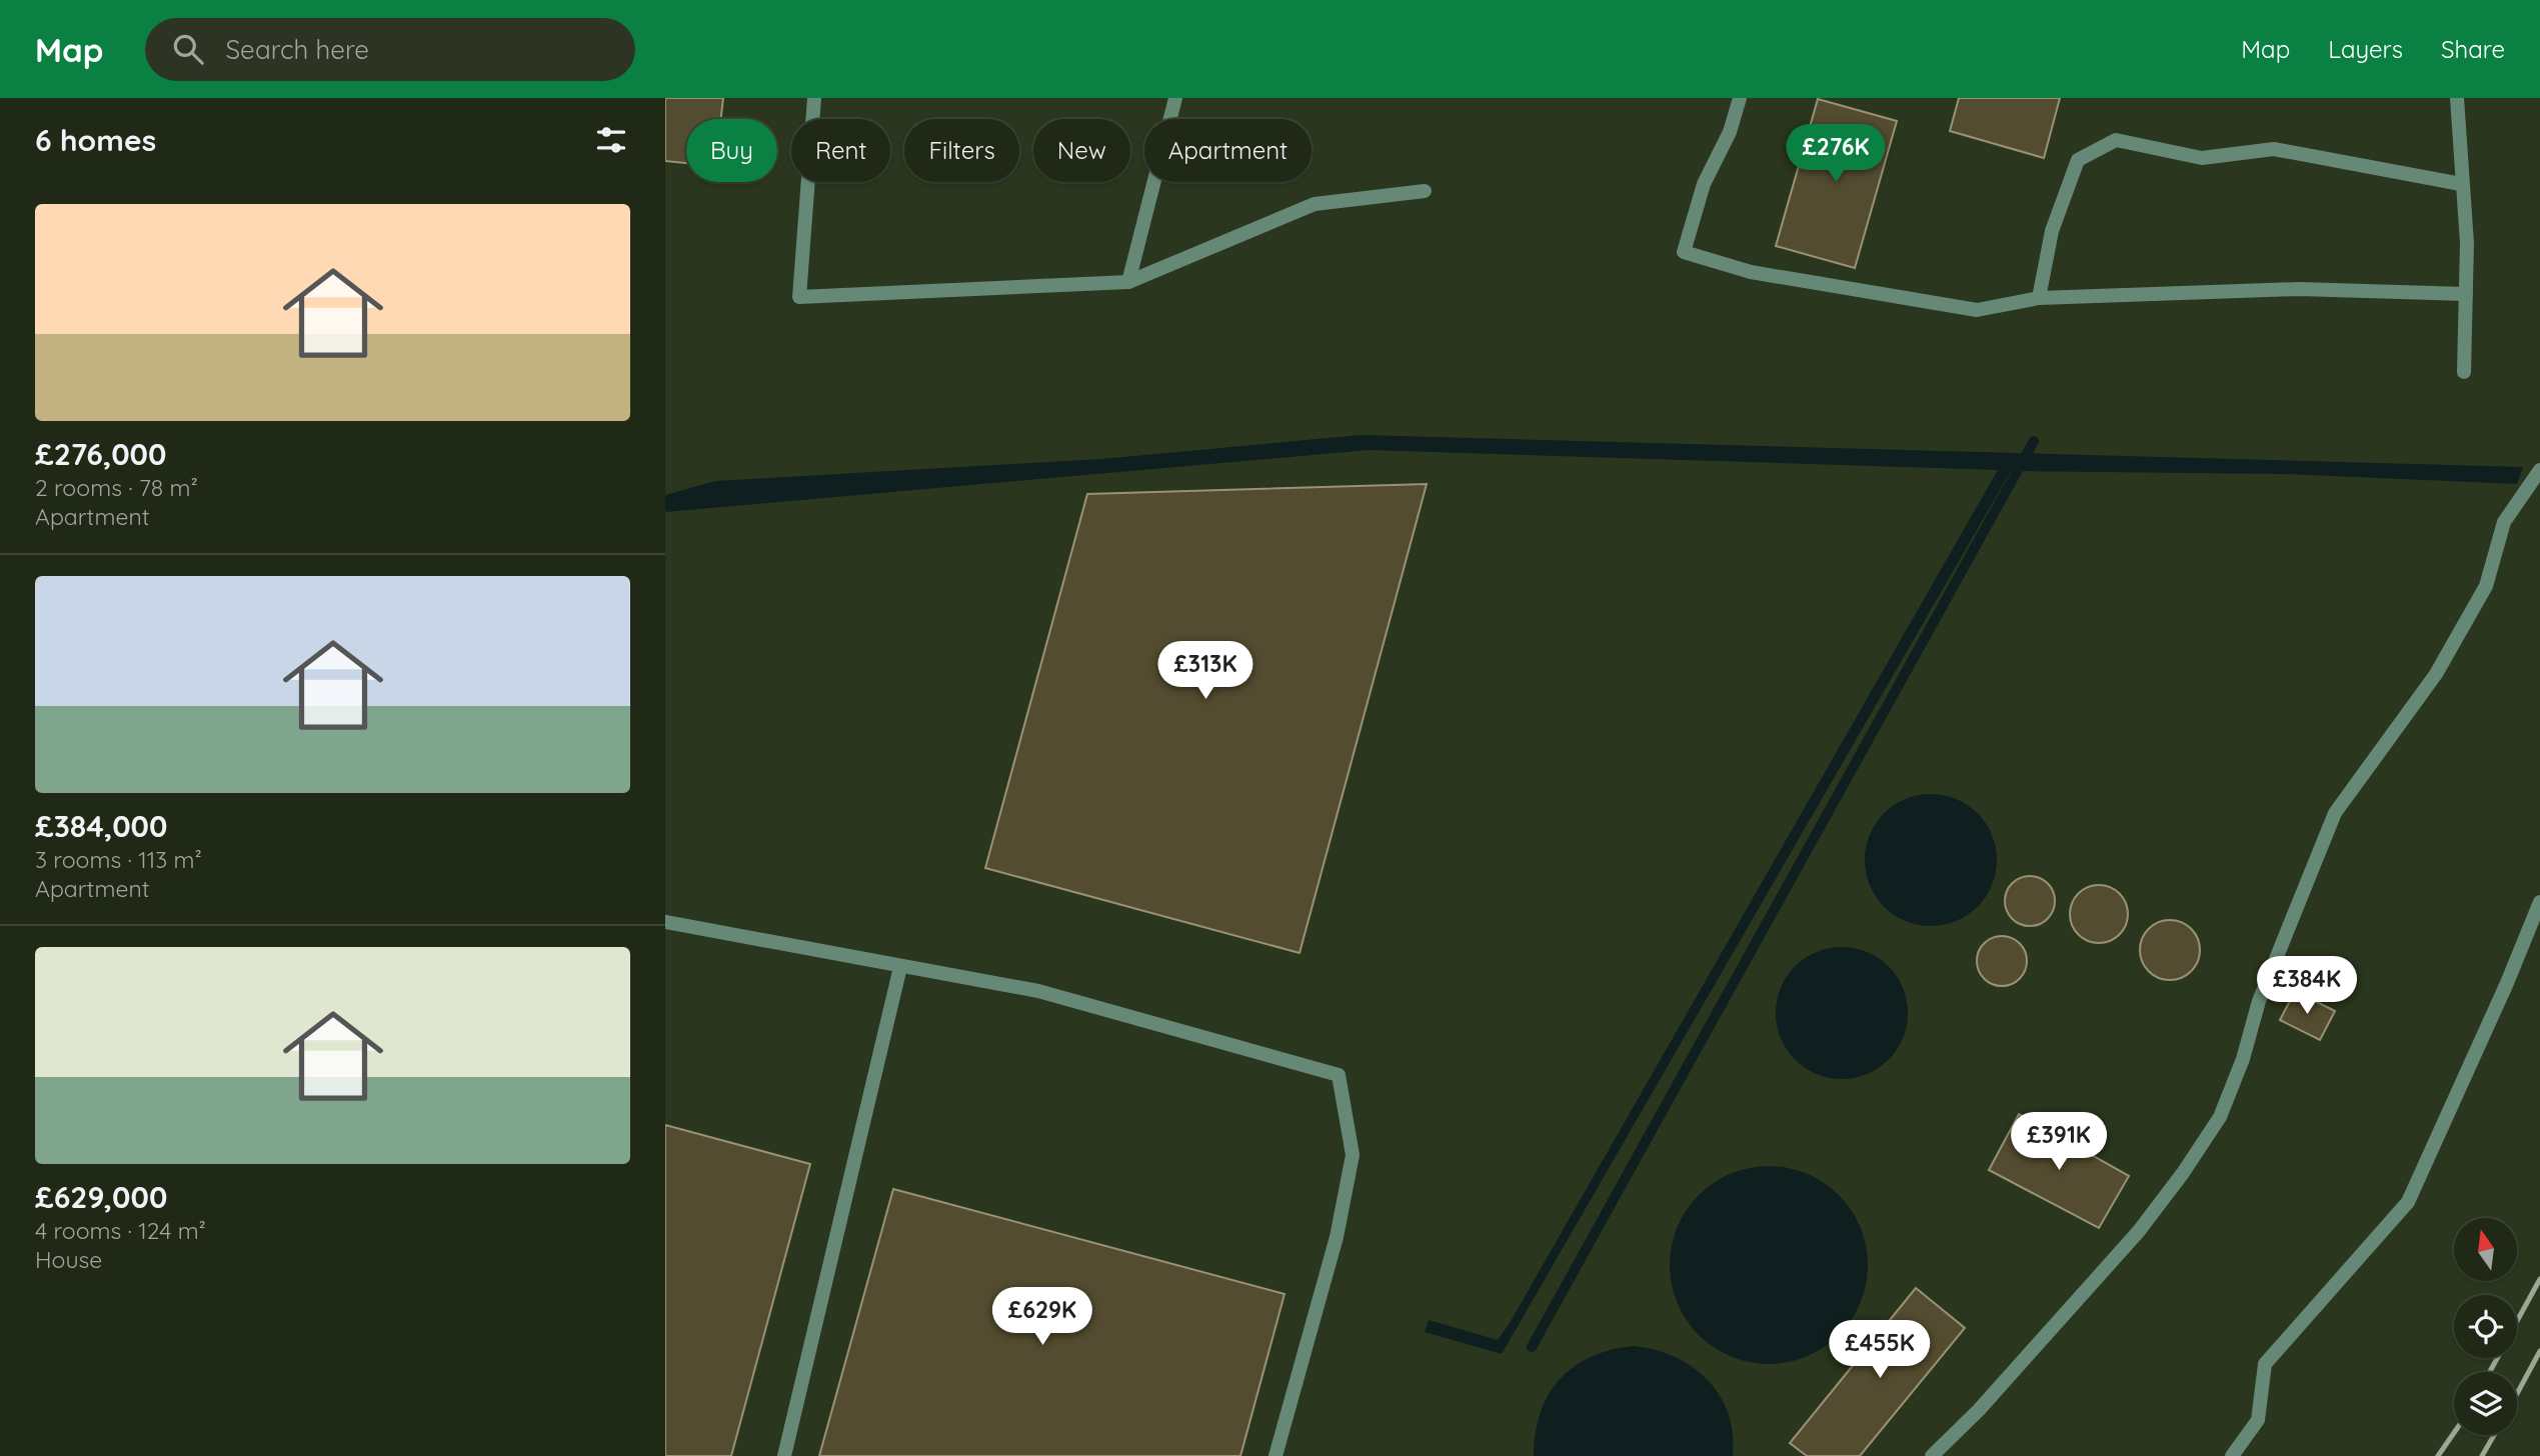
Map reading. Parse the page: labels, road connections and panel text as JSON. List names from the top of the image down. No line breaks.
{"north":"top","page":{"header":"Map","search":"Search here","nav":["Map","Layers","Share"],"heading":"6 homes","chip":["Buy","Rent","Filters","New","Apartment"],"price":["£276K","£313K","£384K","£391K","£629K","£455K"],"list":[{"name":"£276,000","note":"2 rooms · 78 m² · Apartment"},{"name":"£384,000","note":"3 rooms · 113 m² · Apartment"},{"name":"£629,000","note":"4 rooms · 124 m² · House"}]}}
